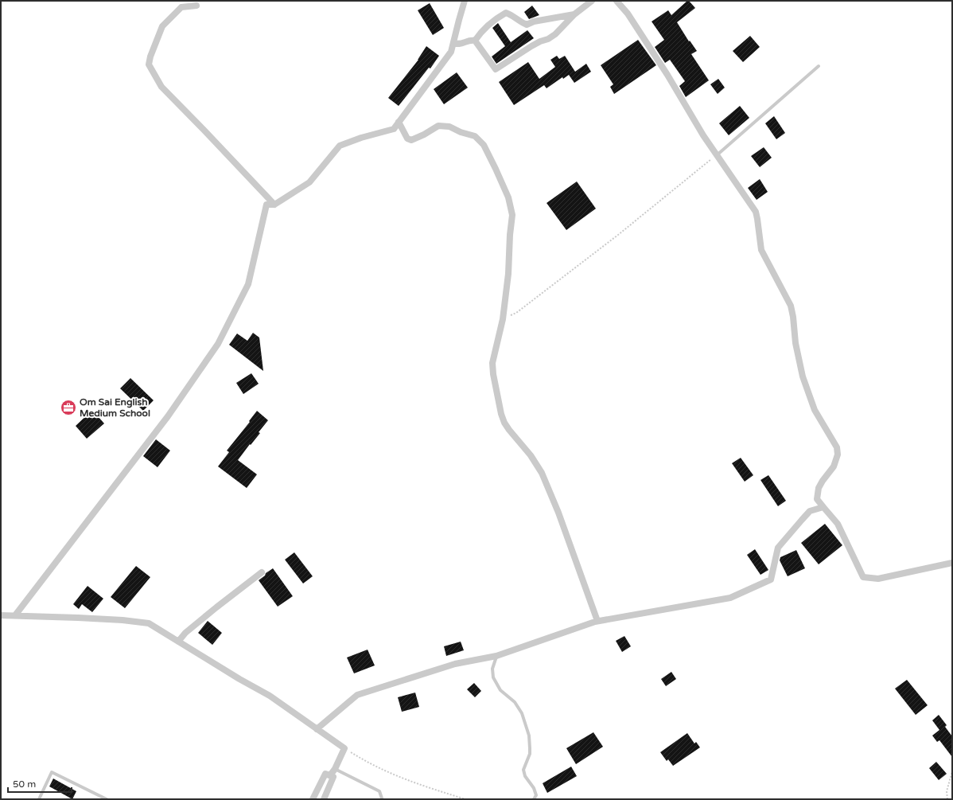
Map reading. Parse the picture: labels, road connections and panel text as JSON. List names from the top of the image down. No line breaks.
{"places":{"office":["Om Sai English Medium School"]},"scale_bar":"50 m"}
